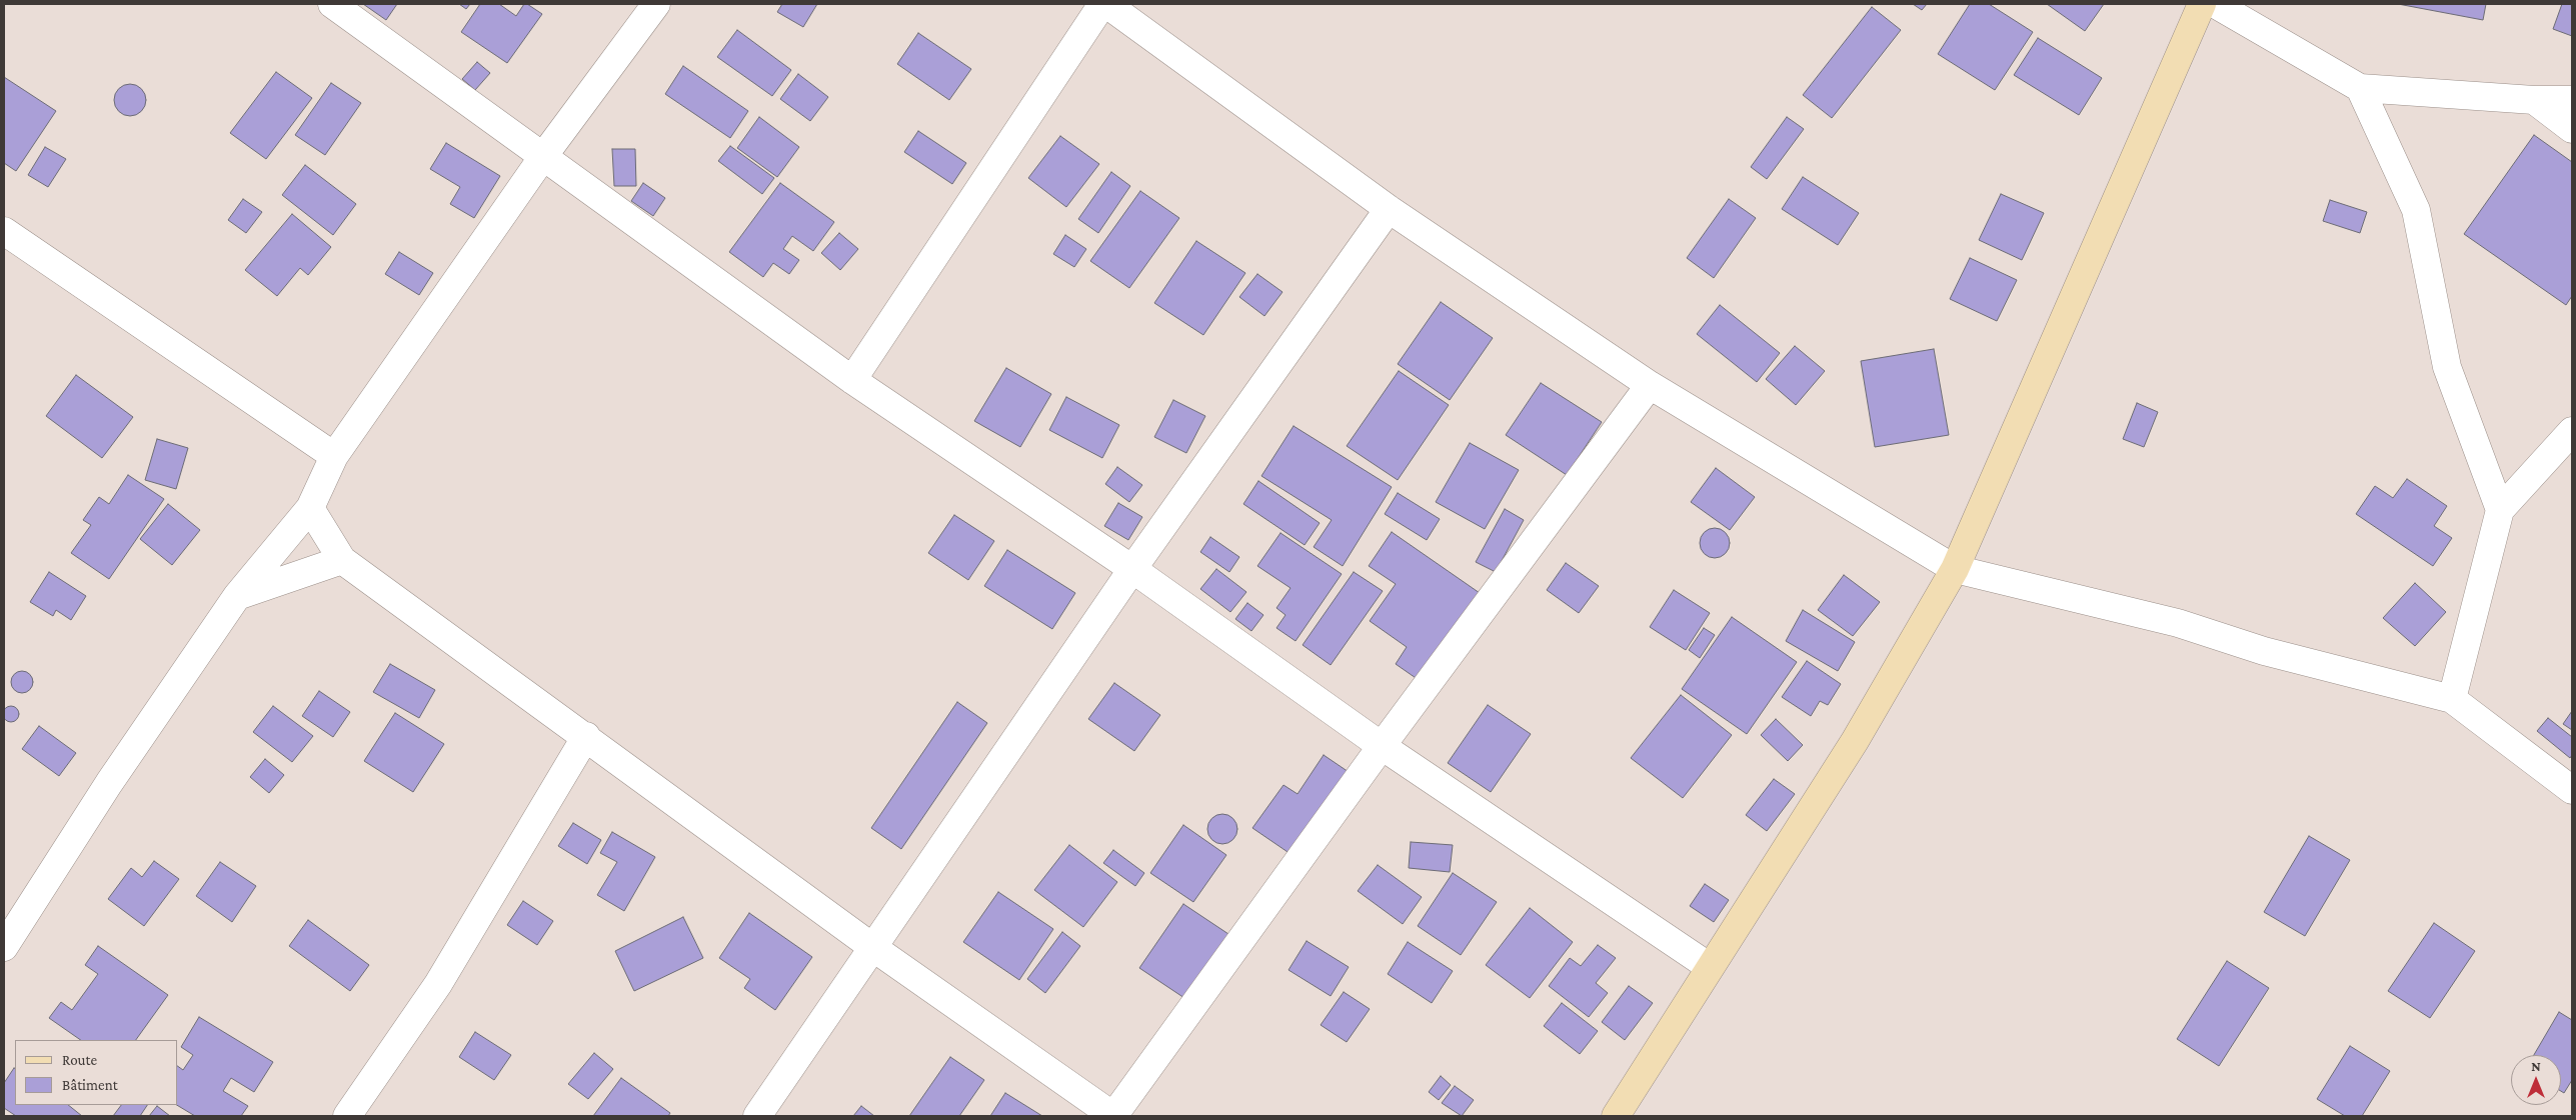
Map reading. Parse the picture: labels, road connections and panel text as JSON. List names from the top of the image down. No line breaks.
{"legend":["Route","Bâtiment"],"north":"top"}
